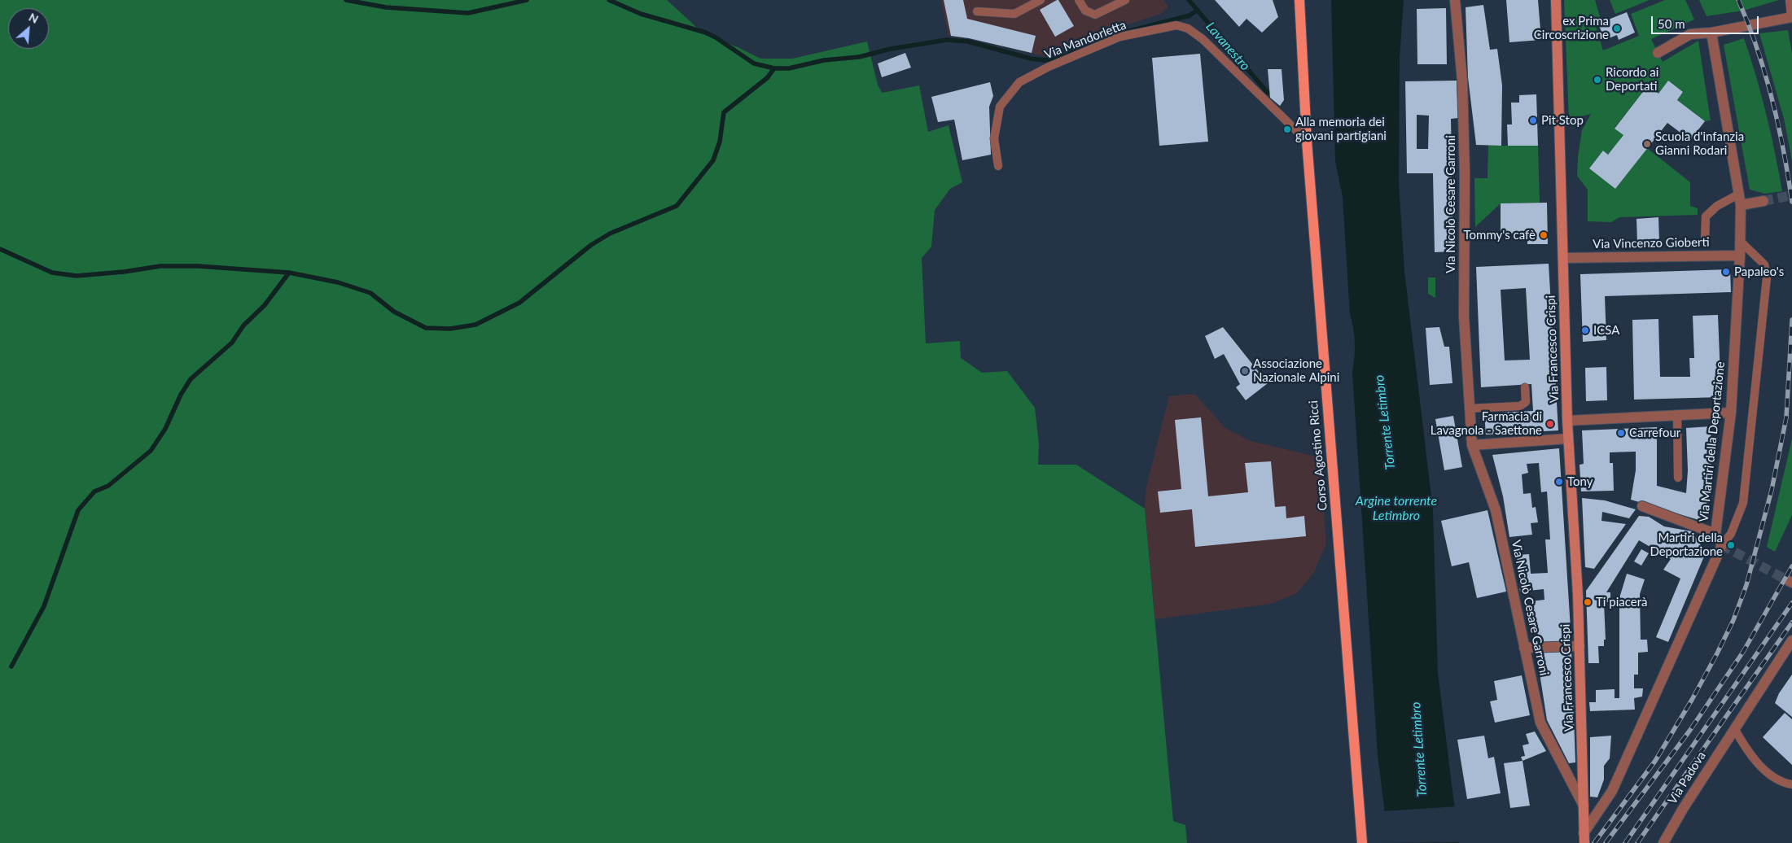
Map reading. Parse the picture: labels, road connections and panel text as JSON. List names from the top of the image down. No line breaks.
{"streets":{"main road":["Corso Agostino Ricci"],"street":["Via Nicolò Cesare Garroni","Via Vincenzo Gioberti","Via Francesco Crispi","Via Martiri della Deportazione","Via Padova"],"lane":["Via Mandorletta"]},"crossings":[["Via Mandorletta","Corso Agostino Ricci"],["Via Nicolò Cesare Garroni","Via Francesco Crispi"],["Via Vincenzo Gioberti","Via Francesco Crispi"],["Via Vincenzo Gioberti","Via Martiri della Deportazione"]],"water":["Lavanestro","Torrente Letimbro","Argine torrente Letimbro"],"places":["ex Prima Circoscrizione","Ricordo ai Deportati","Pit Stop","Alla memoria dei giovani partigiani","Scuola d'infanzia Gianni Rodari","Tommy's cafè","Papaleo's","ICSA","Associazione Nazionale Alpini","Farmacia di Lavagnola - Saettone","Carrefour","Tony","Martiri della Deportazione","Ti piacerà"],"scale_bar":"50 m","north":"top right"}
